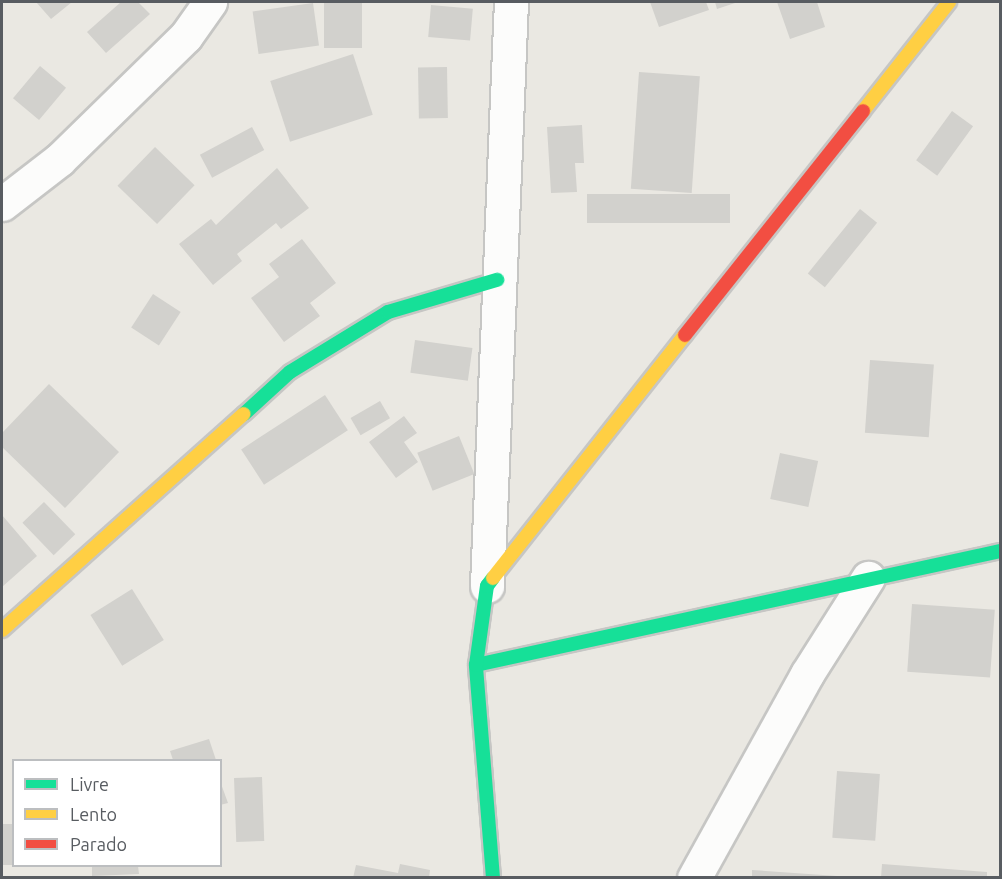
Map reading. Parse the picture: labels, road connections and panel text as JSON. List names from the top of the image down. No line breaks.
{"legend":["Livre","Lento","Parado"]}
